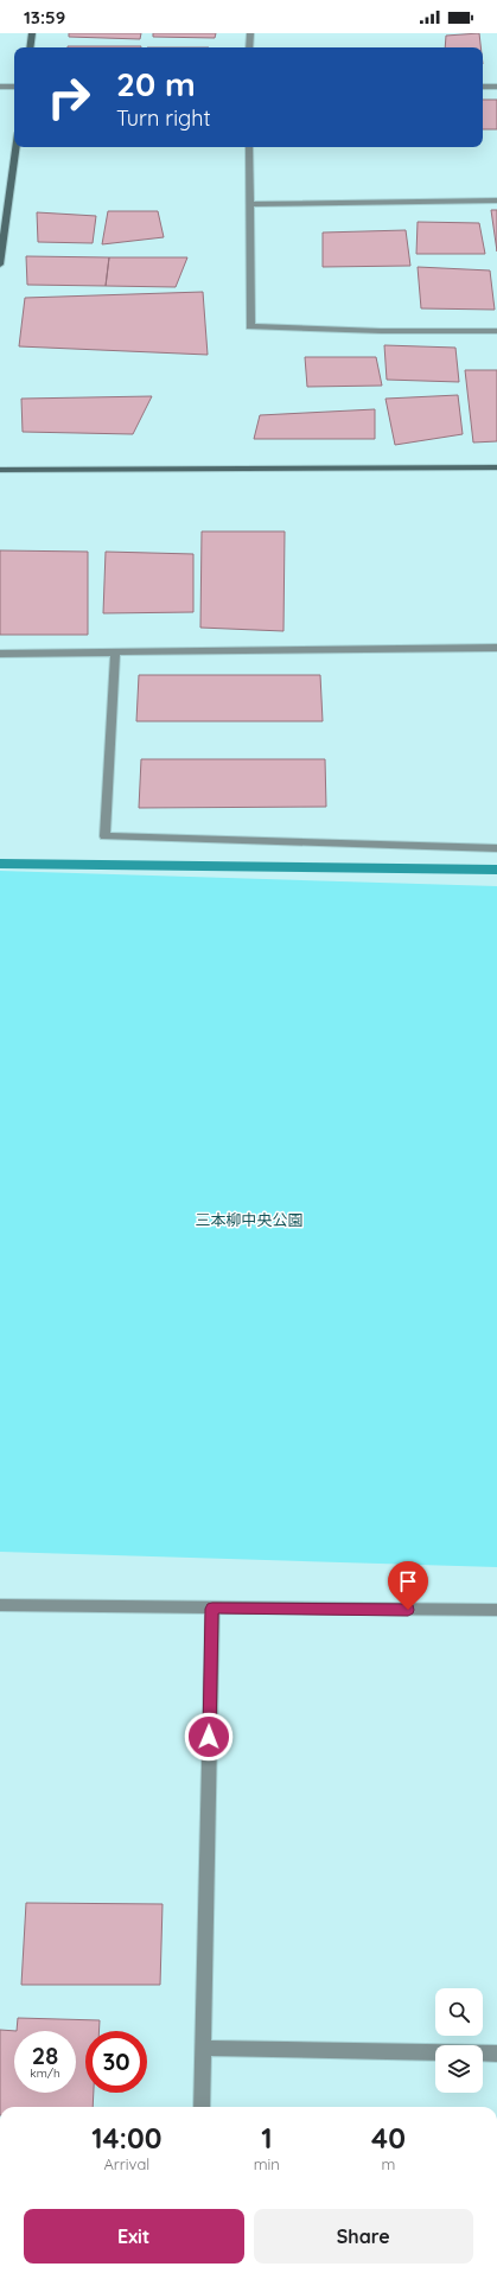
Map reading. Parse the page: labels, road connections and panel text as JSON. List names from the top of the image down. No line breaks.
{"parks":["三本柳中央公園"],"page":{"status":"13:59","turn":["20 m","Turn right"],"speed":"28 km/h","limit":"30","eta":["14:00","Arrival","1","min","40","m"],"buttons":["Exit","Share"]}}
